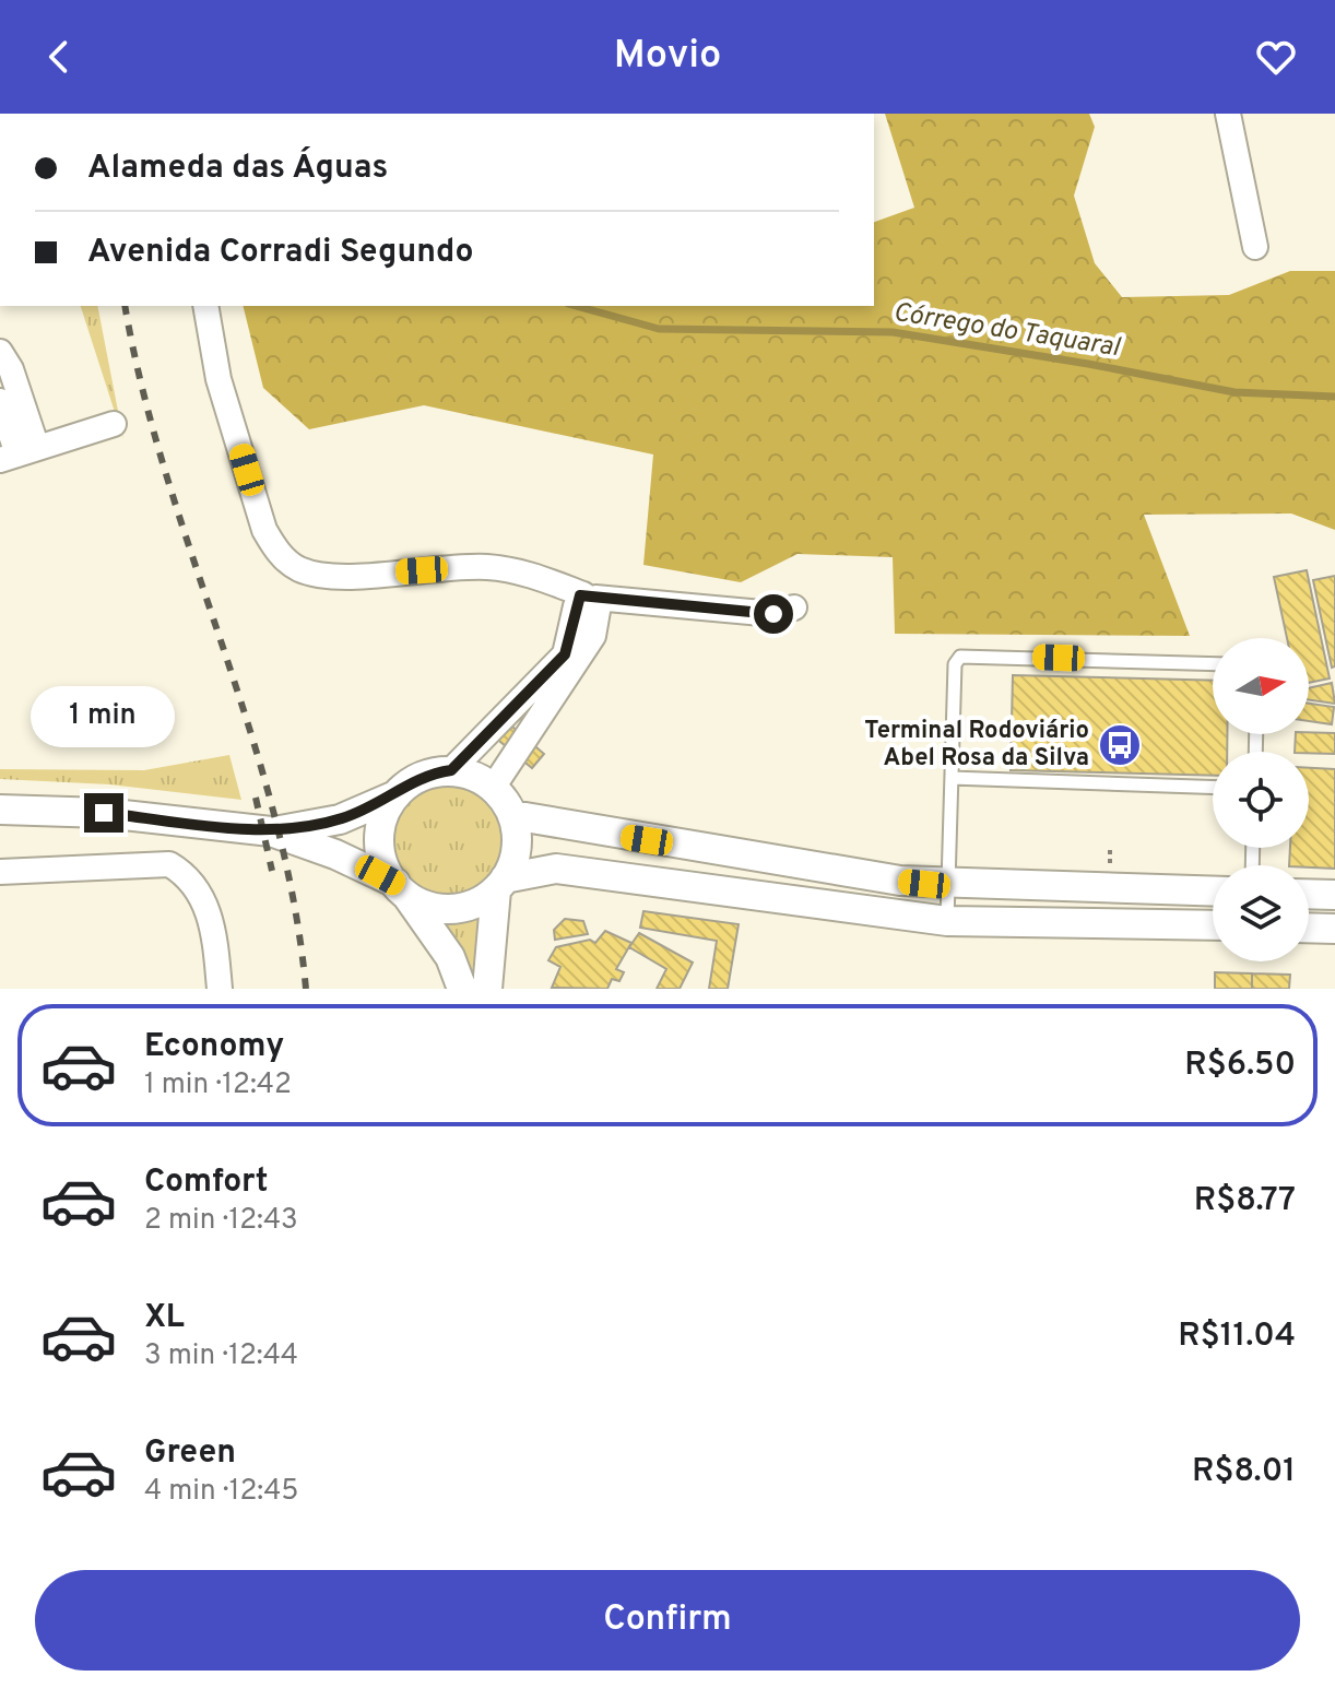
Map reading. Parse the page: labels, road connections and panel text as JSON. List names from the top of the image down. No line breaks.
{"water":["Córrego do Taquaral"],"places":{"bus stop":["Terminal Rodoviário Abel Rosa da Silva"]},"north":"right","page":{"header":"Movio","banner":["Alameda das Águas","Avenida Corradi Segundo"],"bubble":"1 min","list":[{"name":"Economy","note":"1 min · 12:42","value":"R$6.50"},{"name":"Comfort","note":"2 min · 12:43","value":"R$8.77"},{"name":"XL","note":"3 min · 12:44","value":"R$11.04"},{"name":"Green","note":"4 min · 12:45","value":"R$8.01"}],"buttons":"Confirm"}}
